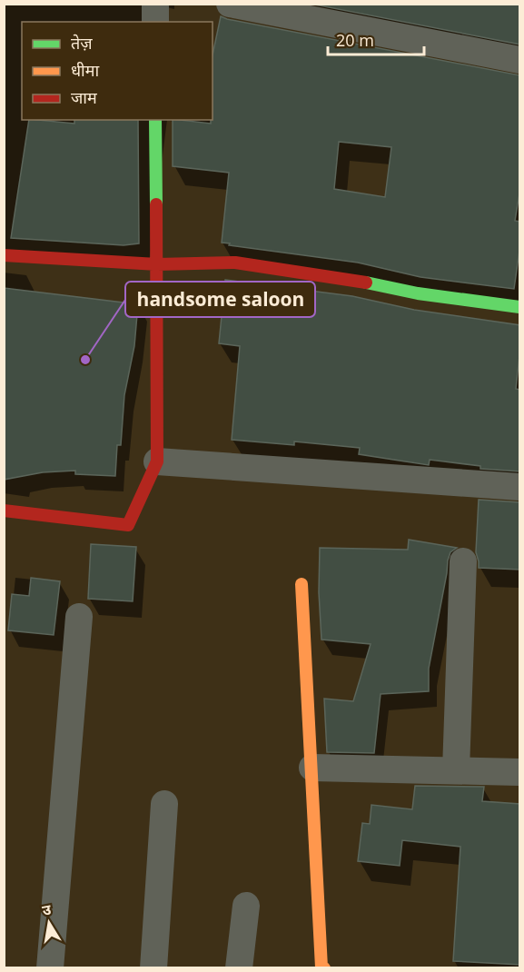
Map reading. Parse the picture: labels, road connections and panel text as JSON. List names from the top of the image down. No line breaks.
{"places":["handsome saloon"],"legend":["तेज़","धीमा","जाम"],"scale_bar":"20 m","north":"top"}
